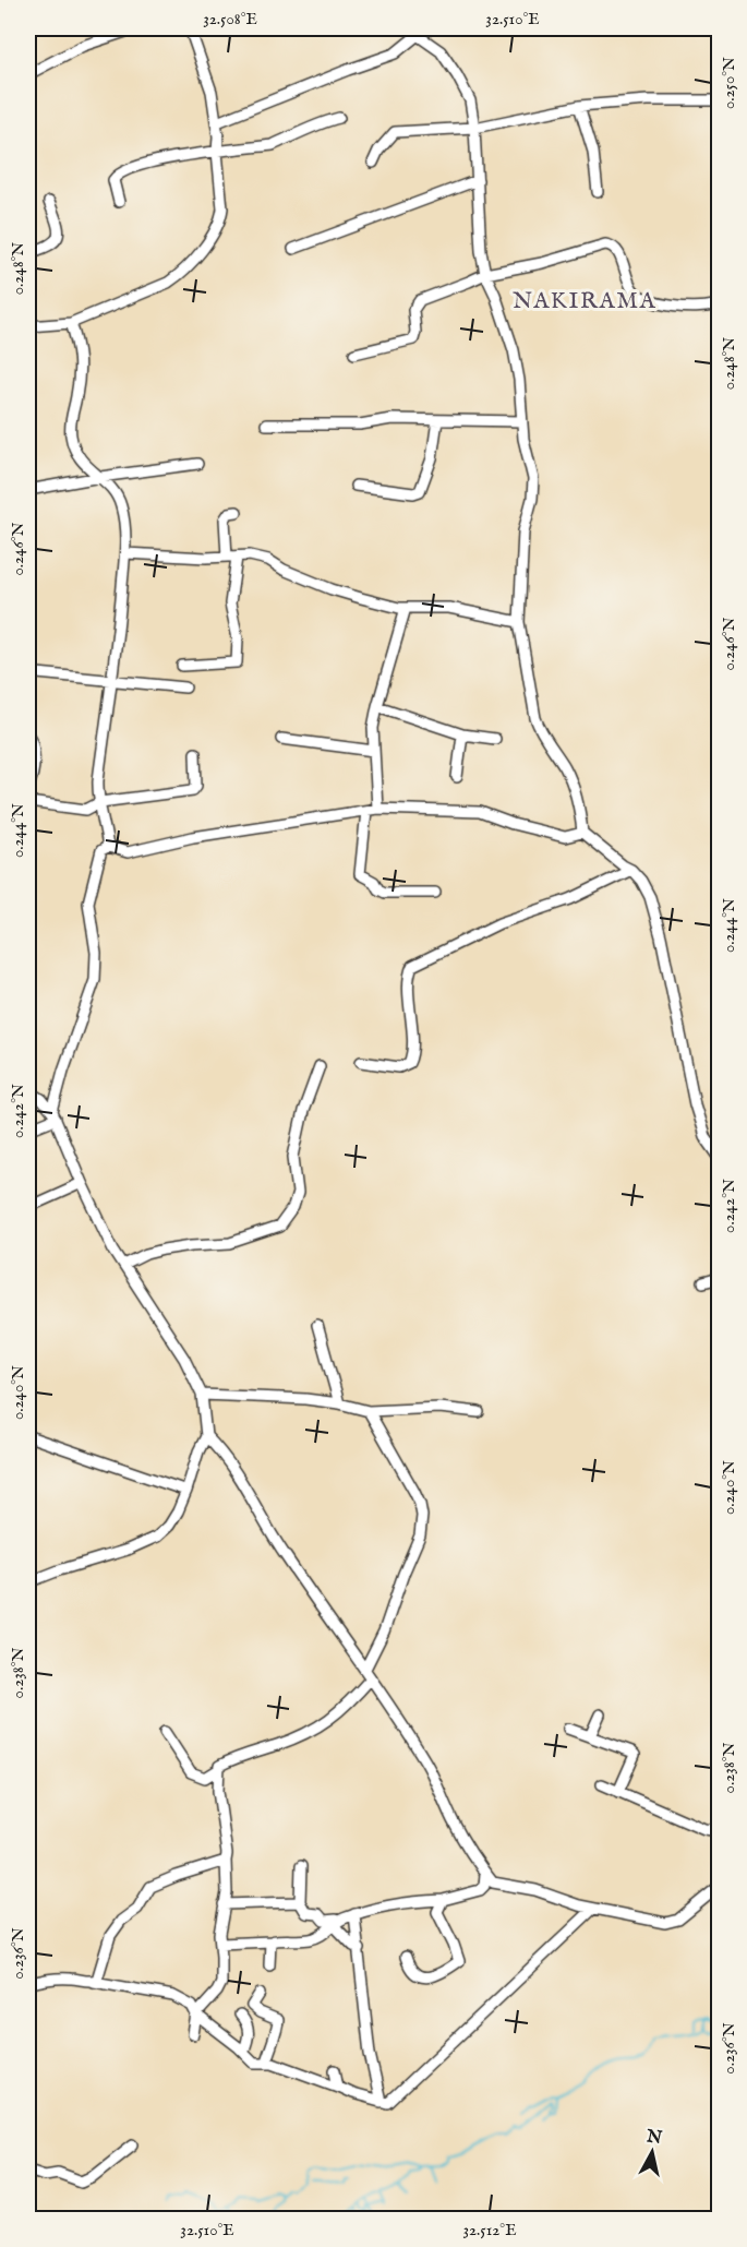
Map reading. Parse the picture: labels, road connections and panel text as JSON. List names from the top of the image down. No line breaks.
{"districts":["NAKIRAMA"],"north":"top","coordinates":["32.508°E","32.510°E","0.250°N","0.248°N","0.246°N","0.244°N","0.242°N","0.240°N","0.238°N","0.236°N","32.512°E"]}
